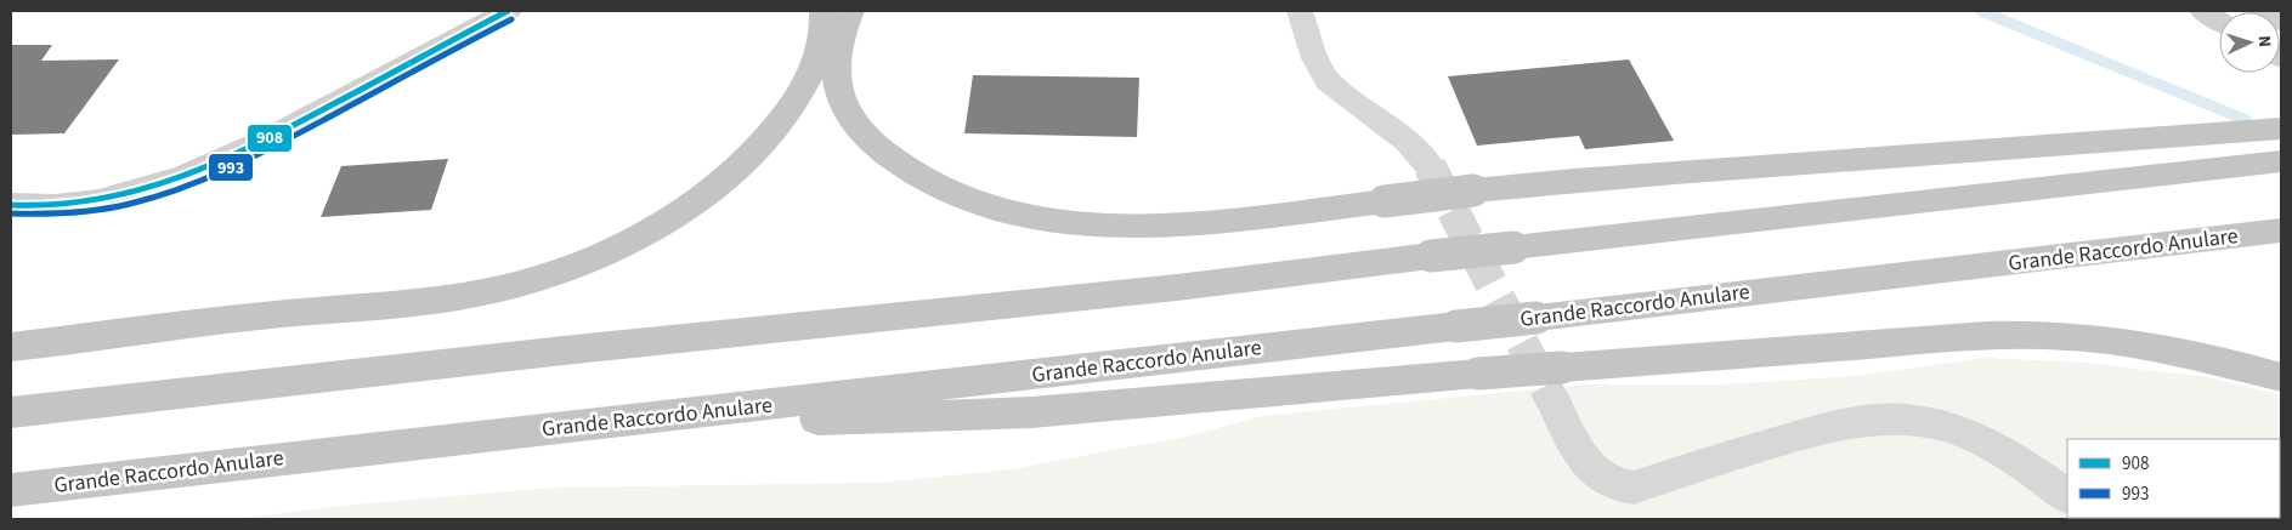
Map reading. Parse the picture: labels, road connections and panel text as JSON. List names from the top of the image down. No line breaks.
{"streets":{"highway":["Grande Raccordo Anulare"]},"lines":["transit line 908","transit line 993"],"legend":["908","993"],"north":"right"}
